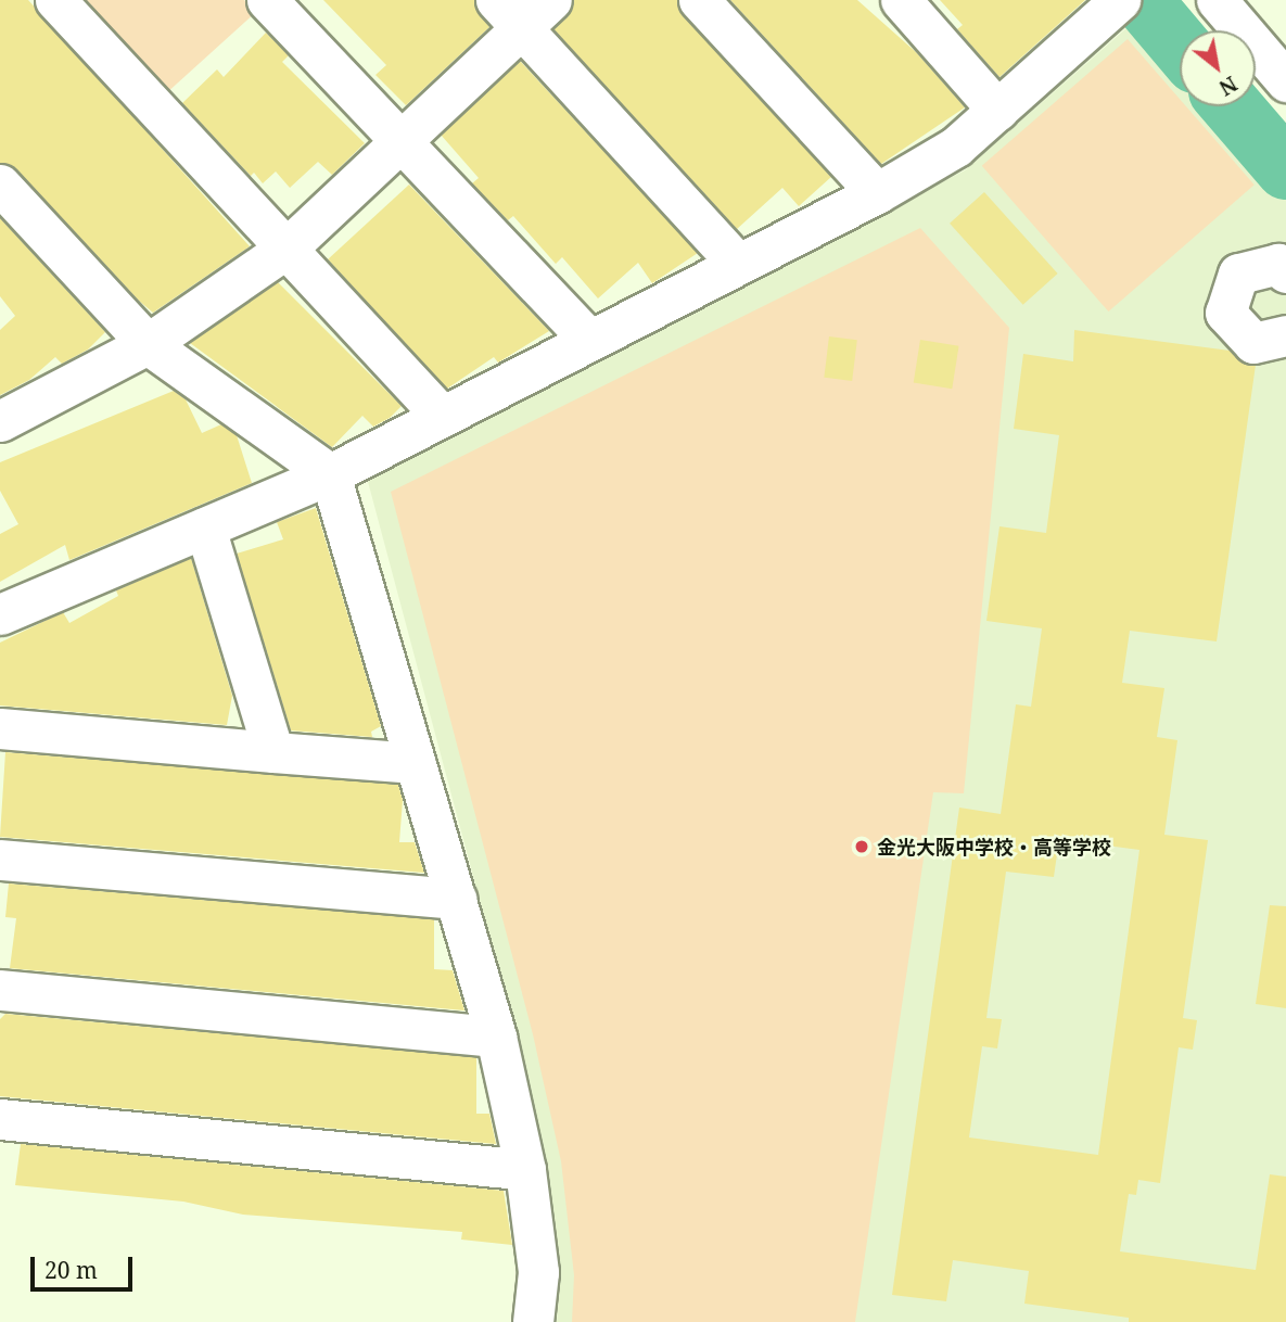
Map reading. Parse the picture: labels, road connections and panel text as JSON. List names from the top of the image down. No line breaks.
{"places":["金光大阪中学校・高等学校"],"scale_bar":"20 m","north":"bottom right"}
